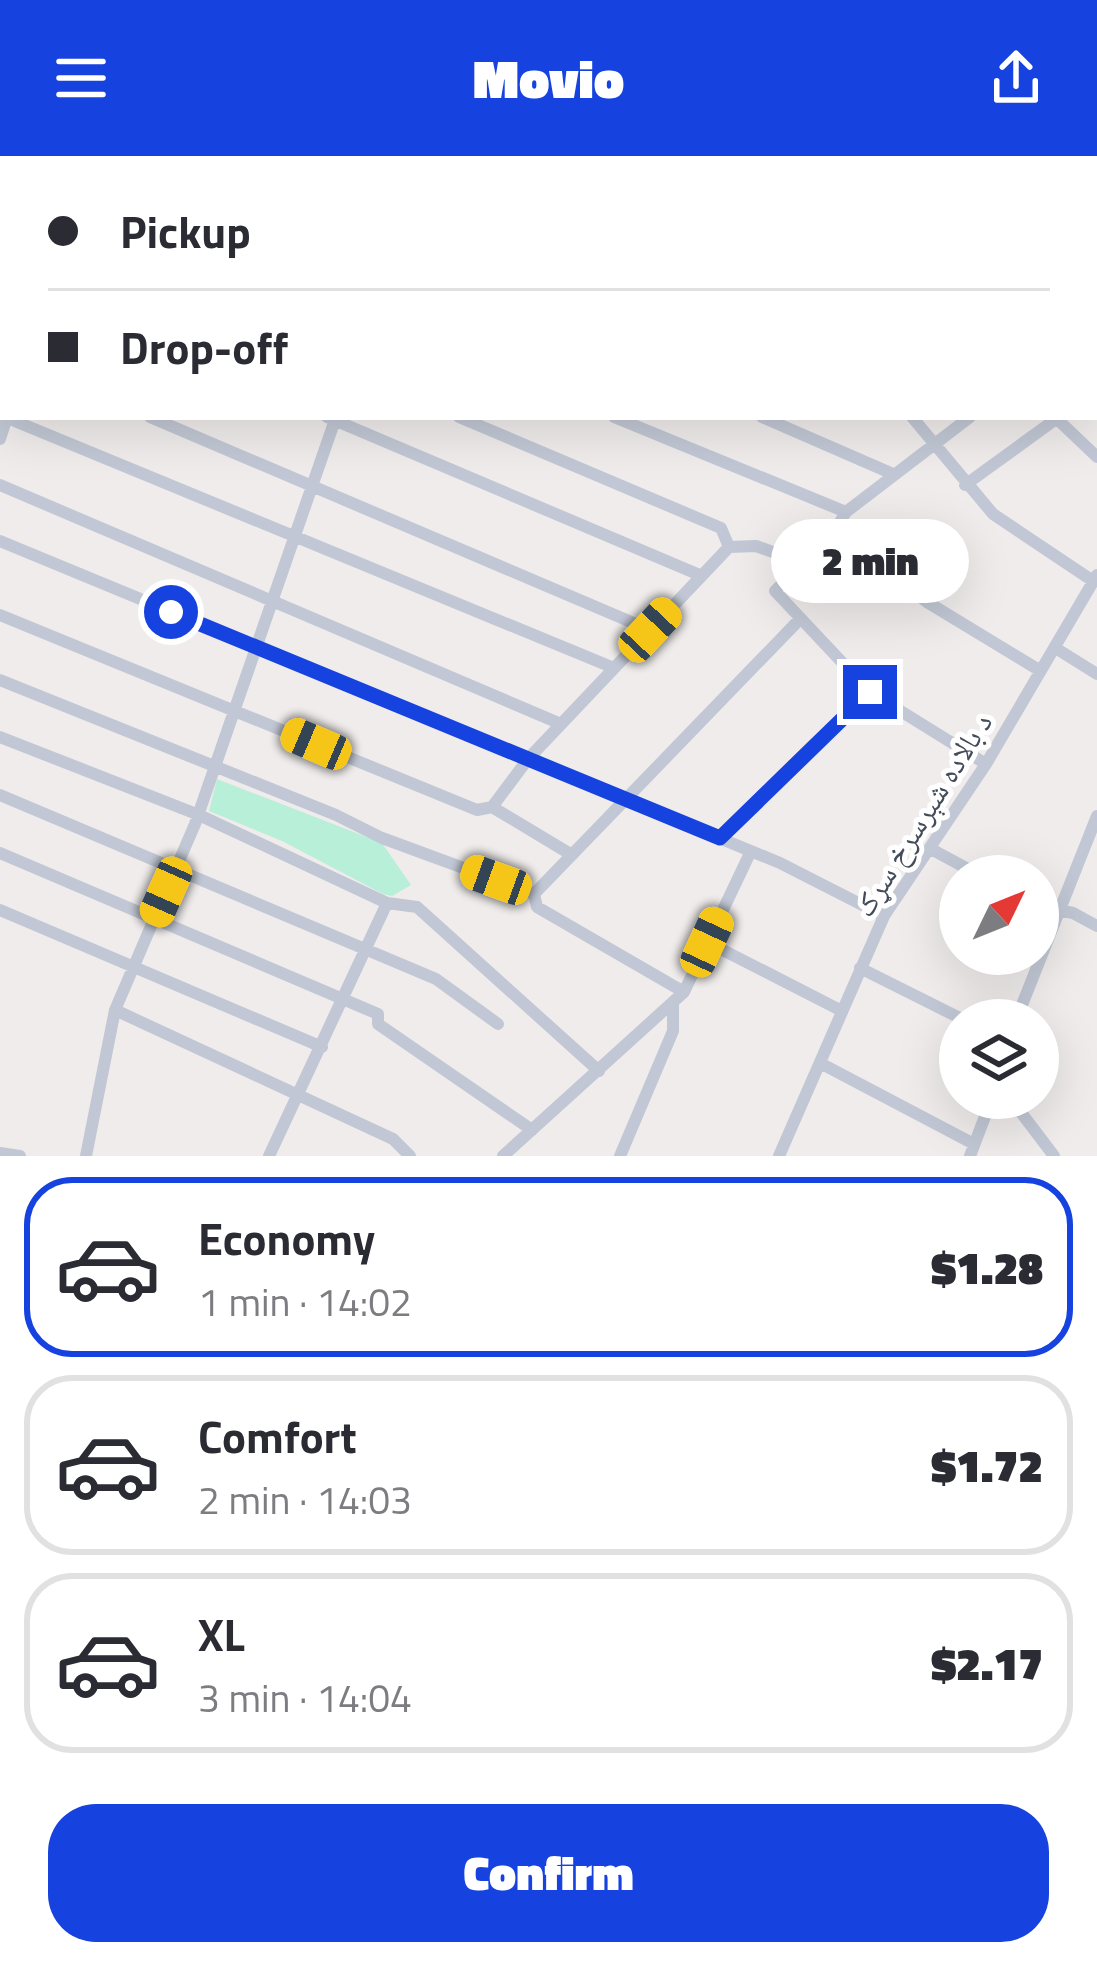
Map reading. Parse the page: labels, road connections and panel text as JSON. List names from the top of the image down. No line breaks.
{"streets":{"street":["د بالاده شېرسرخ سړک"]},"north":"top right","page":{"header":"Movio","banner":["Pickup","Drop-off"],"bubble":"2 min","list":[{"name":"Economy","note":"1 min · 14:02","value":"$1.28"},{"name":"Comfort","note":"2 min · 14:03","value":"$1.72"},{"name":"XL","note":"3 min · 14:04","value":"$2.17"}],"buttons":"Confirm"}}
